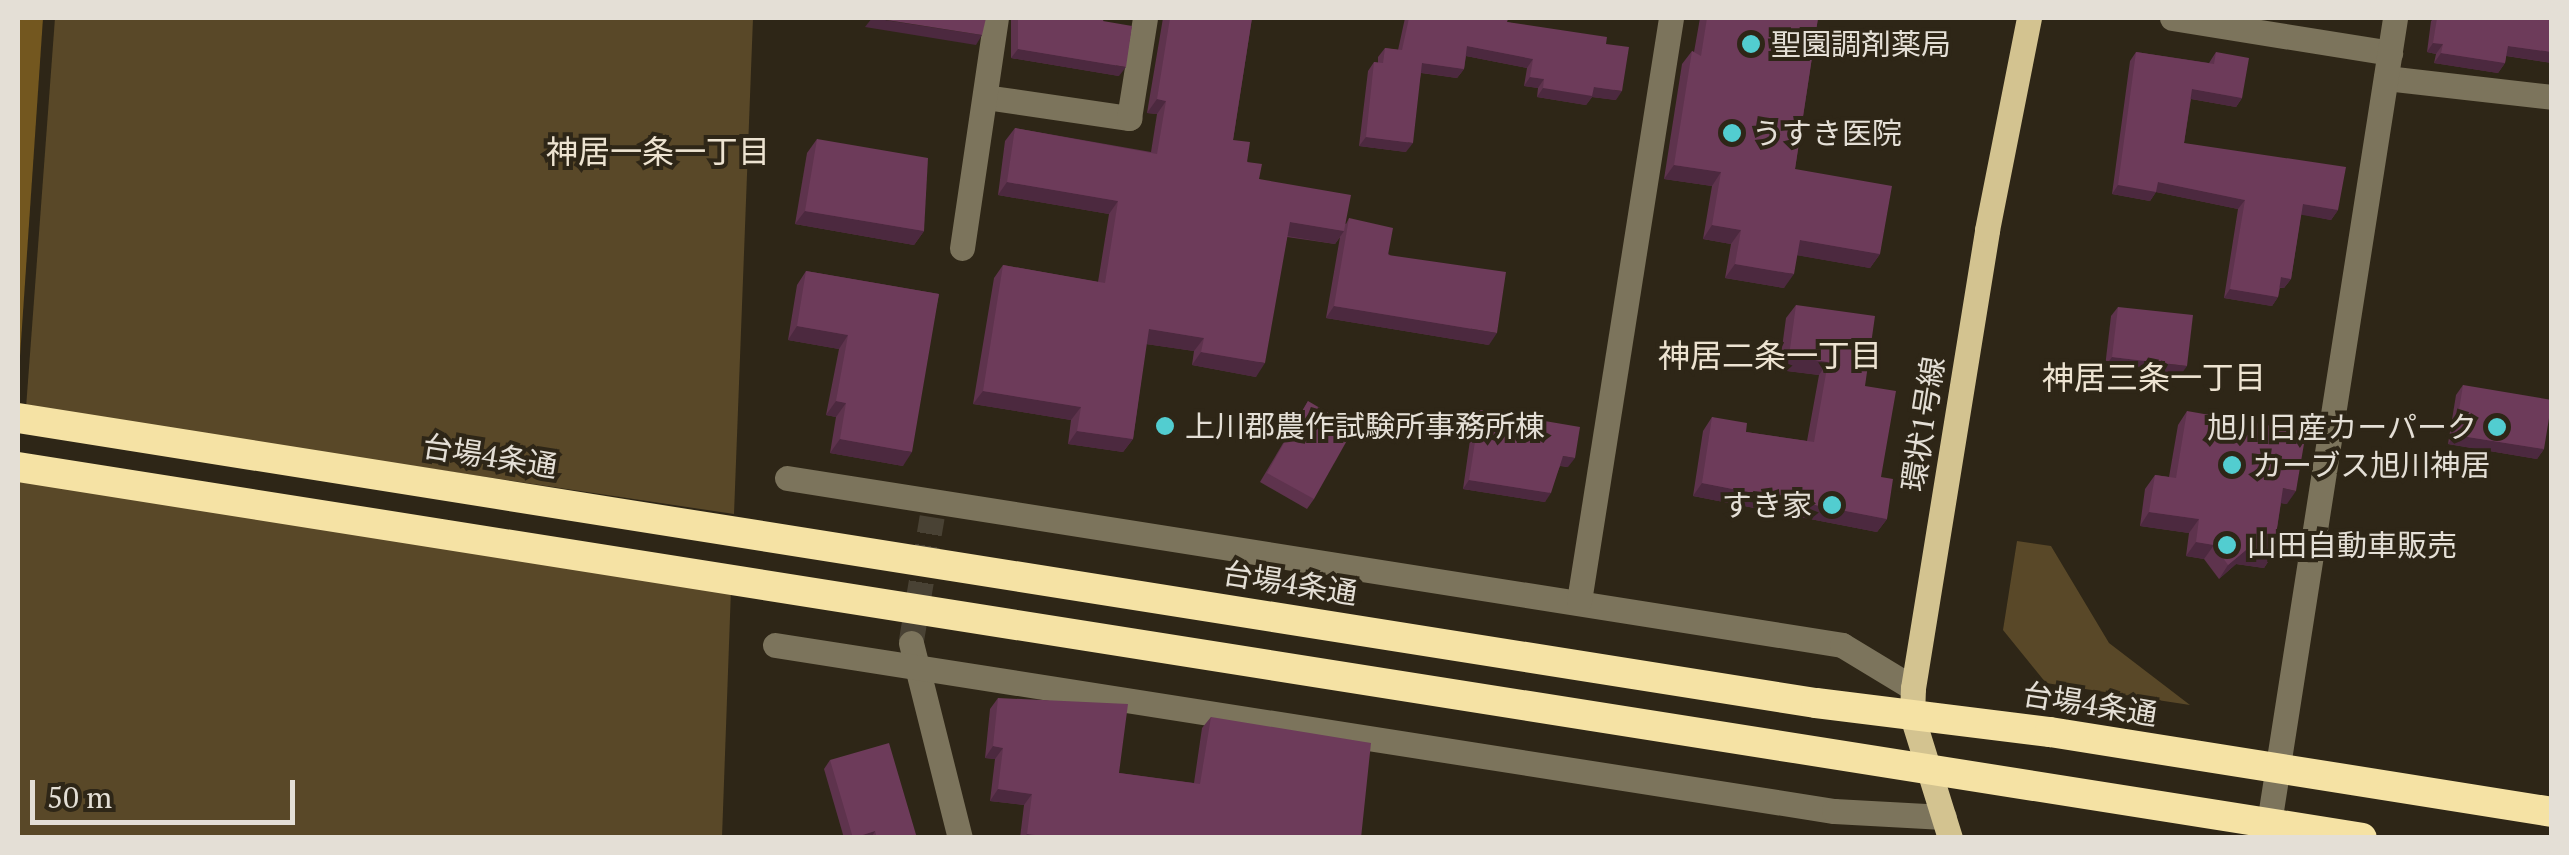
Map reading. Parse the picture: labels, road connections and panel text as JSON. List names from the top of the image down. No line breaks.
{"streets":{"highway":["台場4条通"],"main road":["環状1号線"]},"crossings":[["環状1号線","台場4条通"]],"districts":["神居一条一丁目","神居二条一丁目","神居三条一丁目"],"places":["聖園調剤薬局","うすき医院","上川郡農作試験所事務所棟","旭川日産カーパーク","カーブス旭川神居","すき家","山田自動車販売"],"scale_bar":"50 m"}
